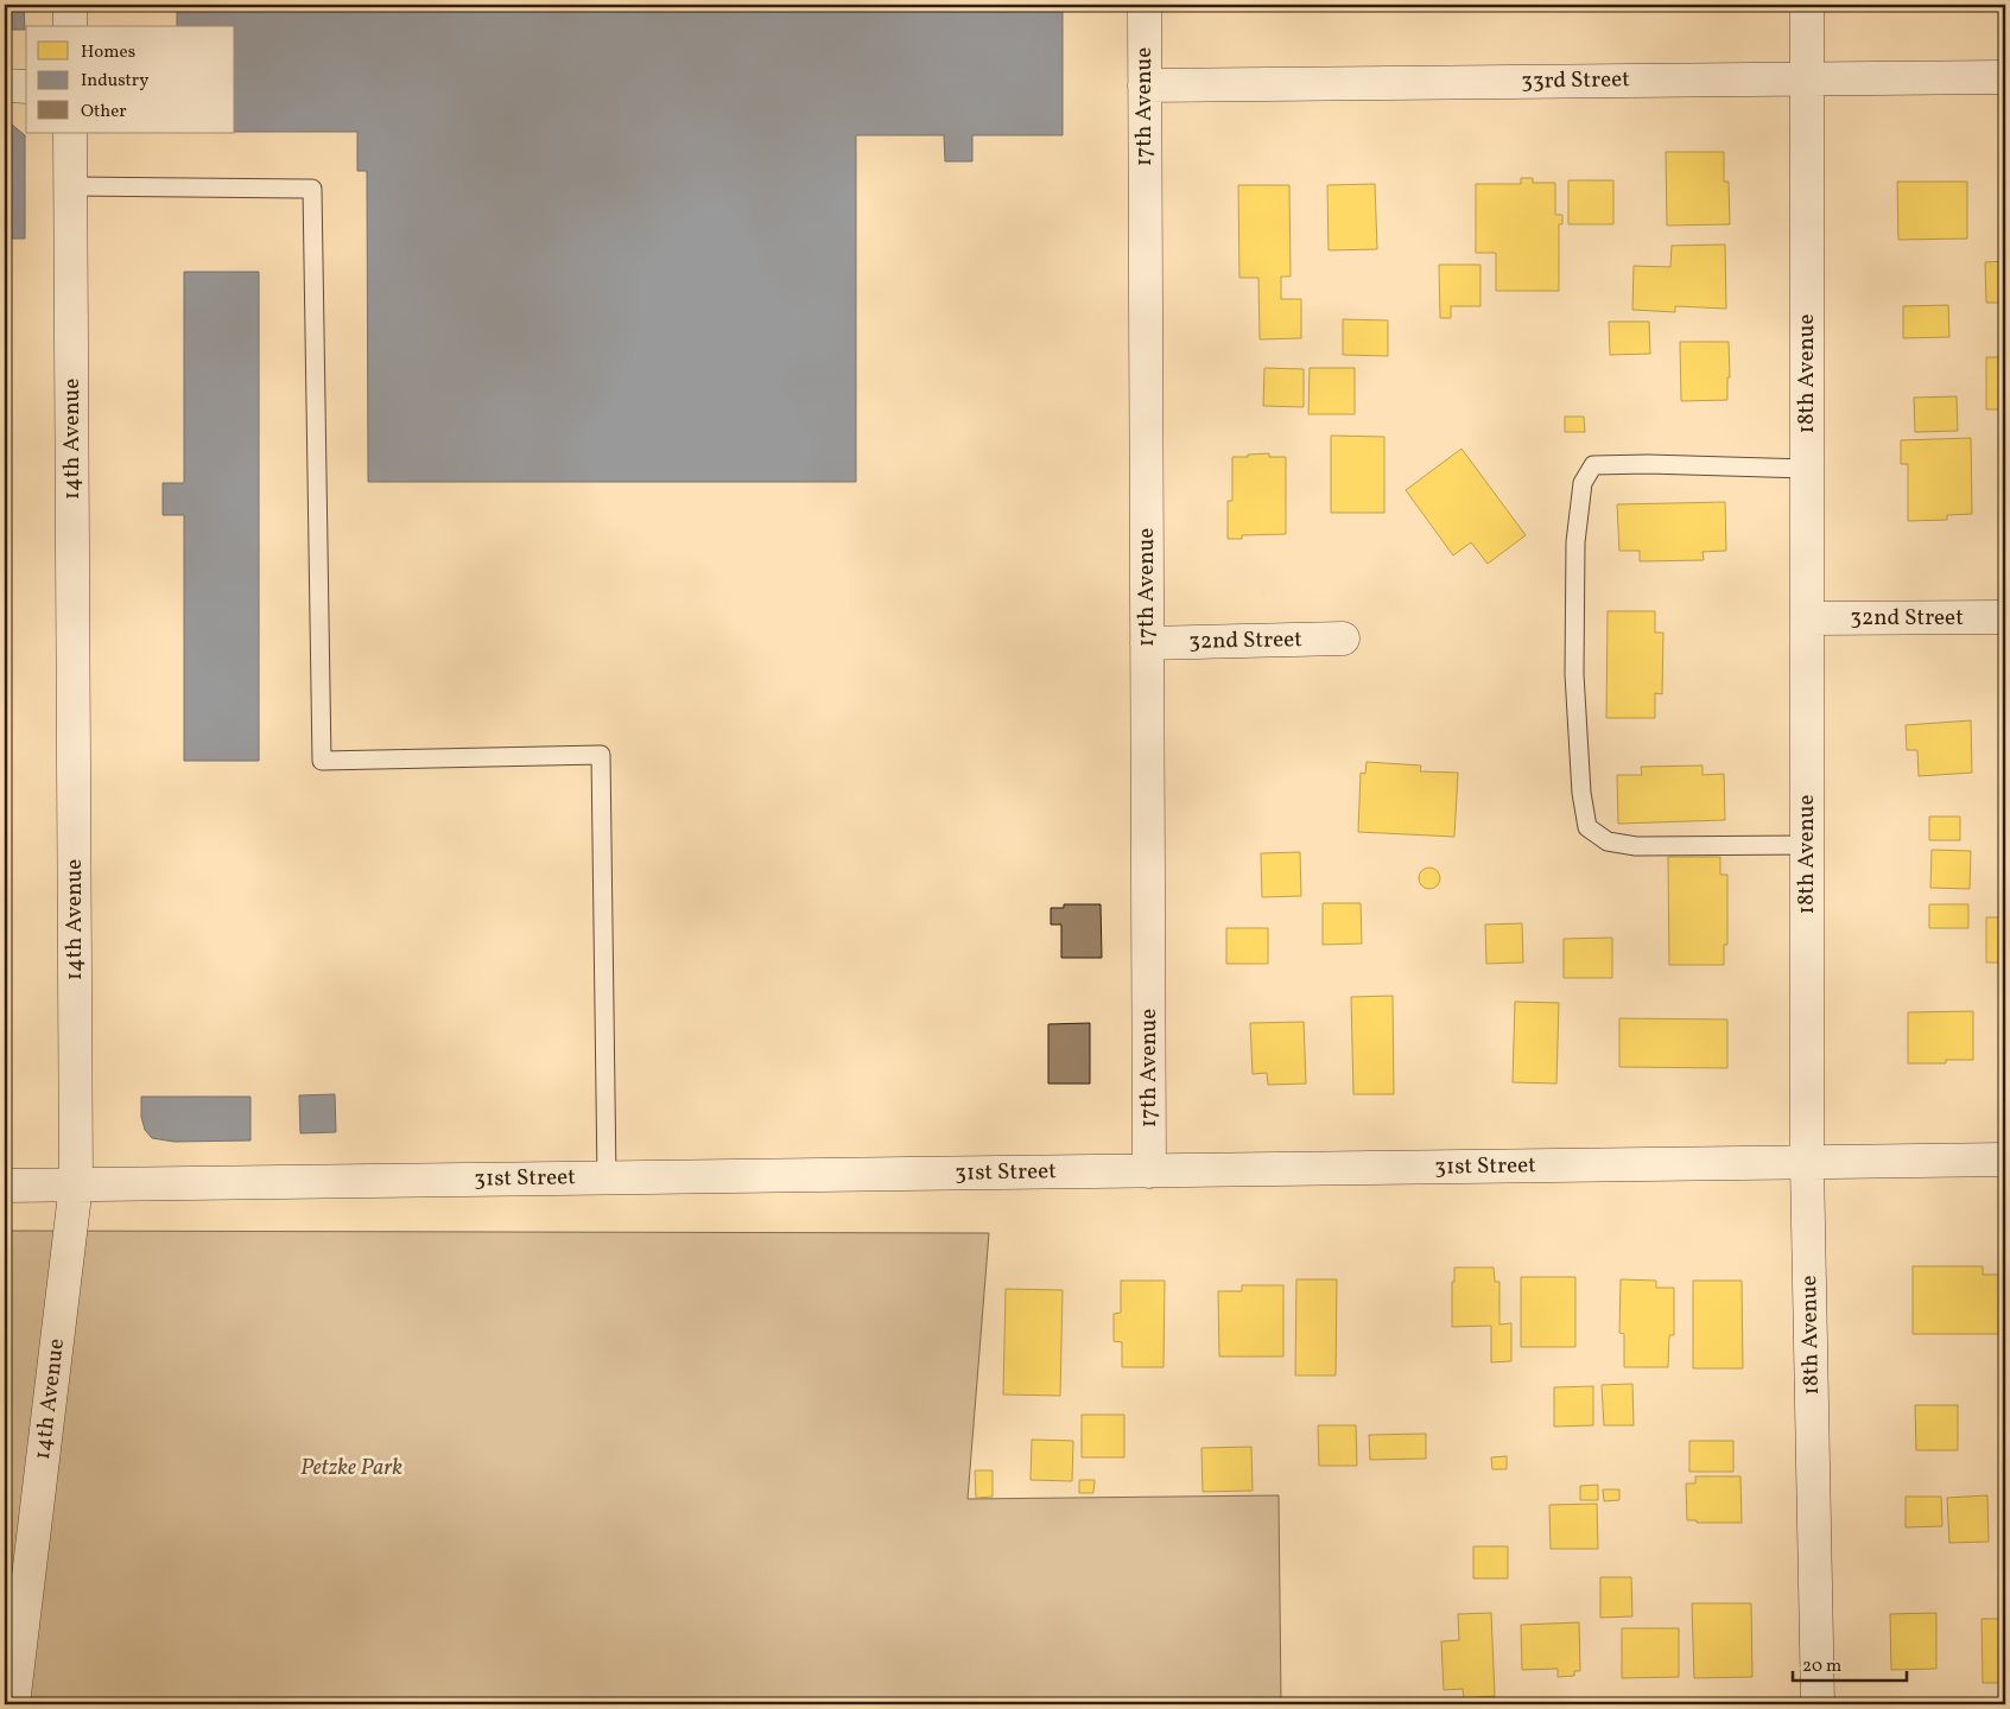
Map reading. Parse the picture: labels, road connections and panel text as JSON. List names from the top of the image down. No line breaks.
{"streets":{"street":["33rd Street","17th Avenue","18th Avenue","14th Avenue","32nd Street","31st Street"]},"crossings":[["33rd Street","17th Avenue"],["33rd Street","18th Avenue"],["17th Avenue","32nd Street"],["17th Avenue","31st Street"],["18th Avenue","32nd Street"],["18th Avenue","31st Street"],["14th Avenue","31st Street"]],"parks":["Petzke Park"],"legend":["Homes","Industry","Other"],"scale_bar":"20 m"}
